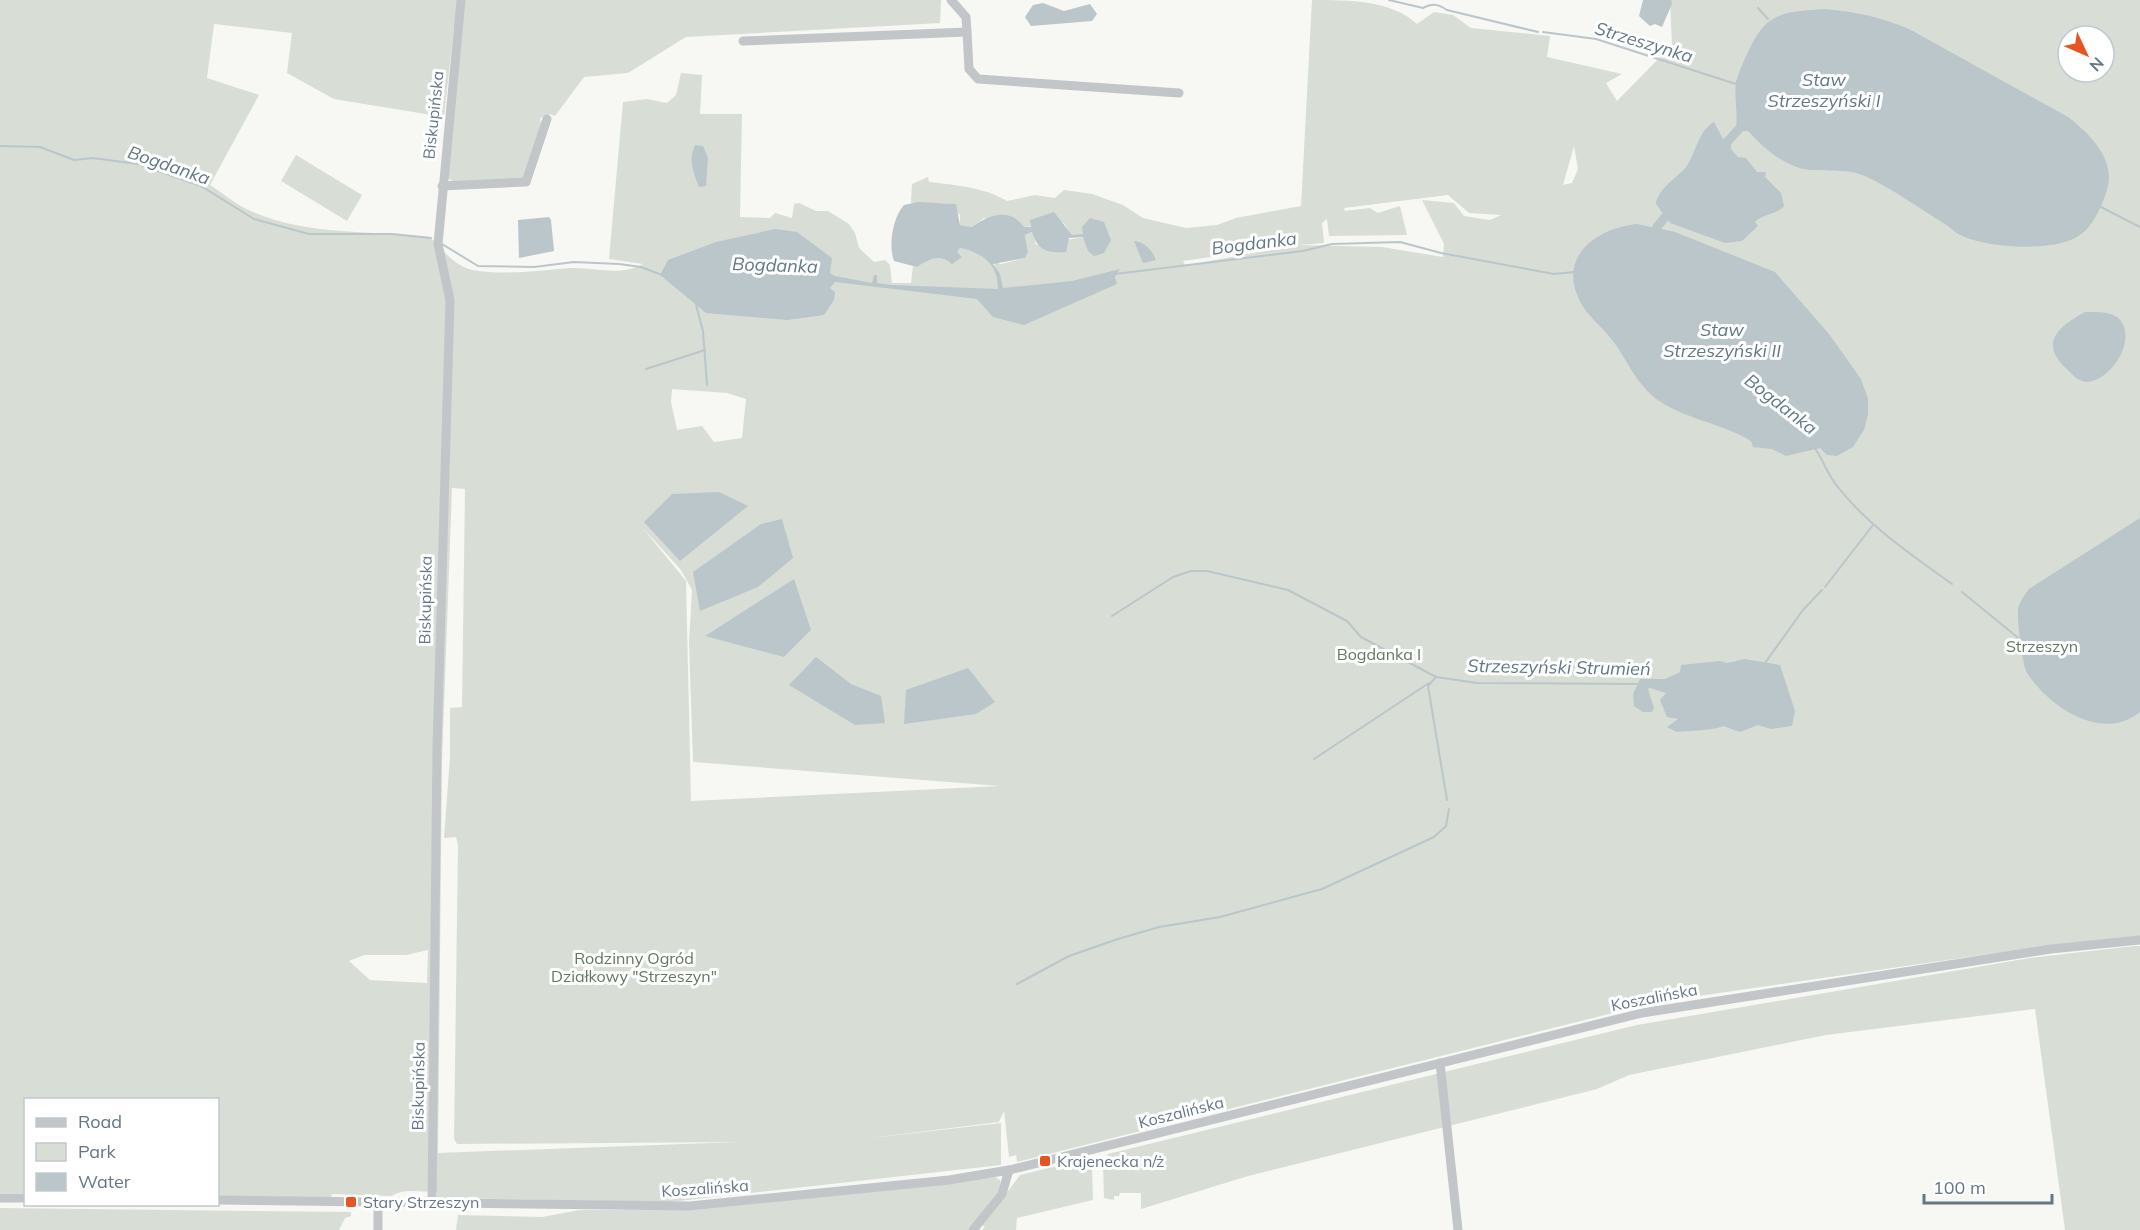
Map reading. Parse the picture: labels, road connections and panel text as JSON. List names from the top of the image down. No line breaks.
{"streets":{"street":["Biskupińska","Koszalińska"]},"crossings":[["Biskupińska","Koszalińska"]],"water":["Strzeszynka","Staw Strzeszyński I","Bogdanka","Staw Strzeszyński II","Strzeszyński Strumień"],"parks":["Strzeszyn","Bogdanka I","Rodzinny Ogród Działkowy \"Strzeszyn\""],"places":{"transit":["Krajenecka n/ż","Stary Strzeszyn"]},"legend":["Road","Park","Water"],"scale_bar":"100 m","north":"bottom right"}
